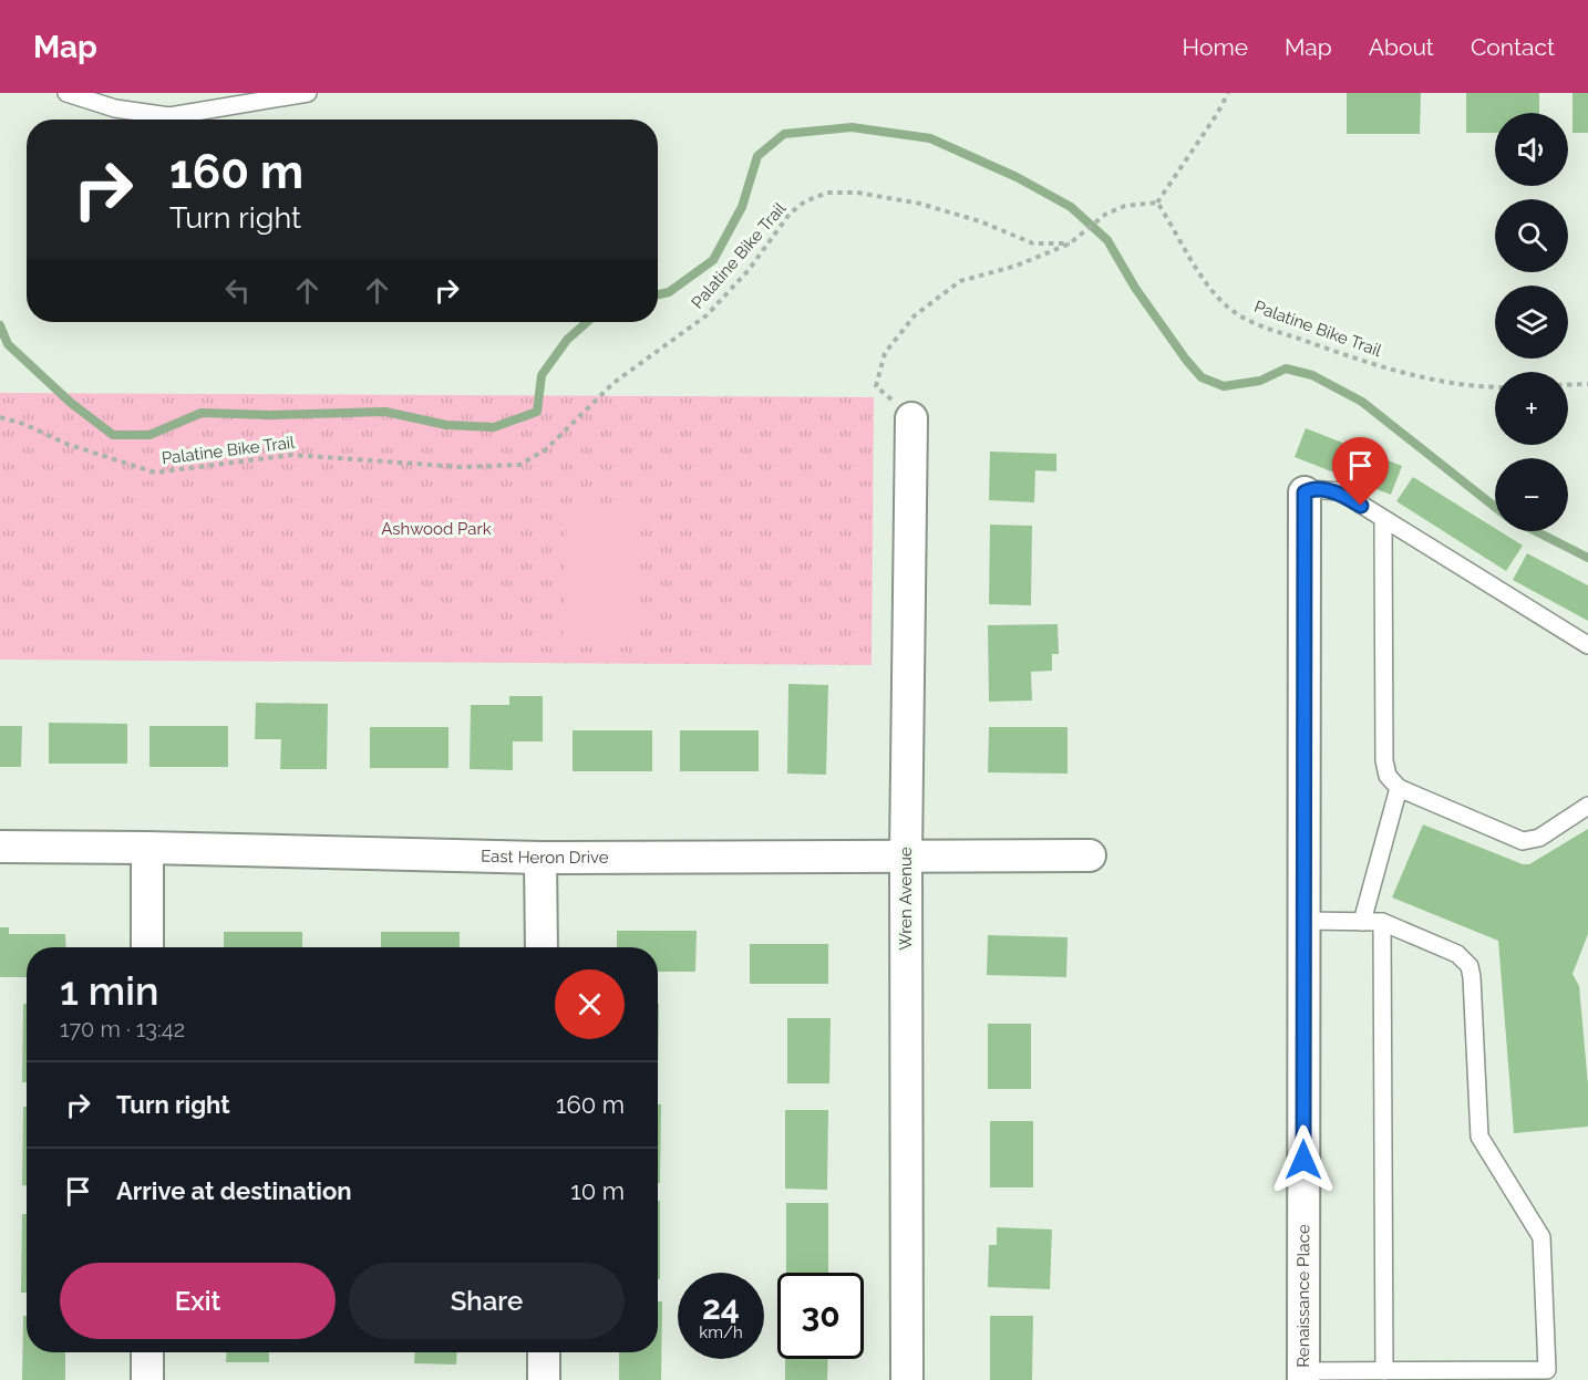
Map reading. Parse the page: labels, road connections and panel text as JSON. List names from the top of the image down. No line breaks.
{"streets":{"street":["East Heron Drive","Wren Avenue","Renaissance Place"],"path":["Palatine Bike Trail"]},"crossings":[["East Heron Drive","Wren Avenue"]],"parks":["Ashwood Park"],"page":{"header":"Map","nav":["Home","Map","About","Contact"],"map_buttons":["+","−"],"turn":["160 m","Turn right"],"heading":["1 min","170 m · 13:42"],"list":[{"name":"Turn right","value":"160 m"},{"name":"Arrive at destination","value":"10 m"}],"buttons":["Exit","Share"],"speed":"24 km/h","limit":"30"}}
